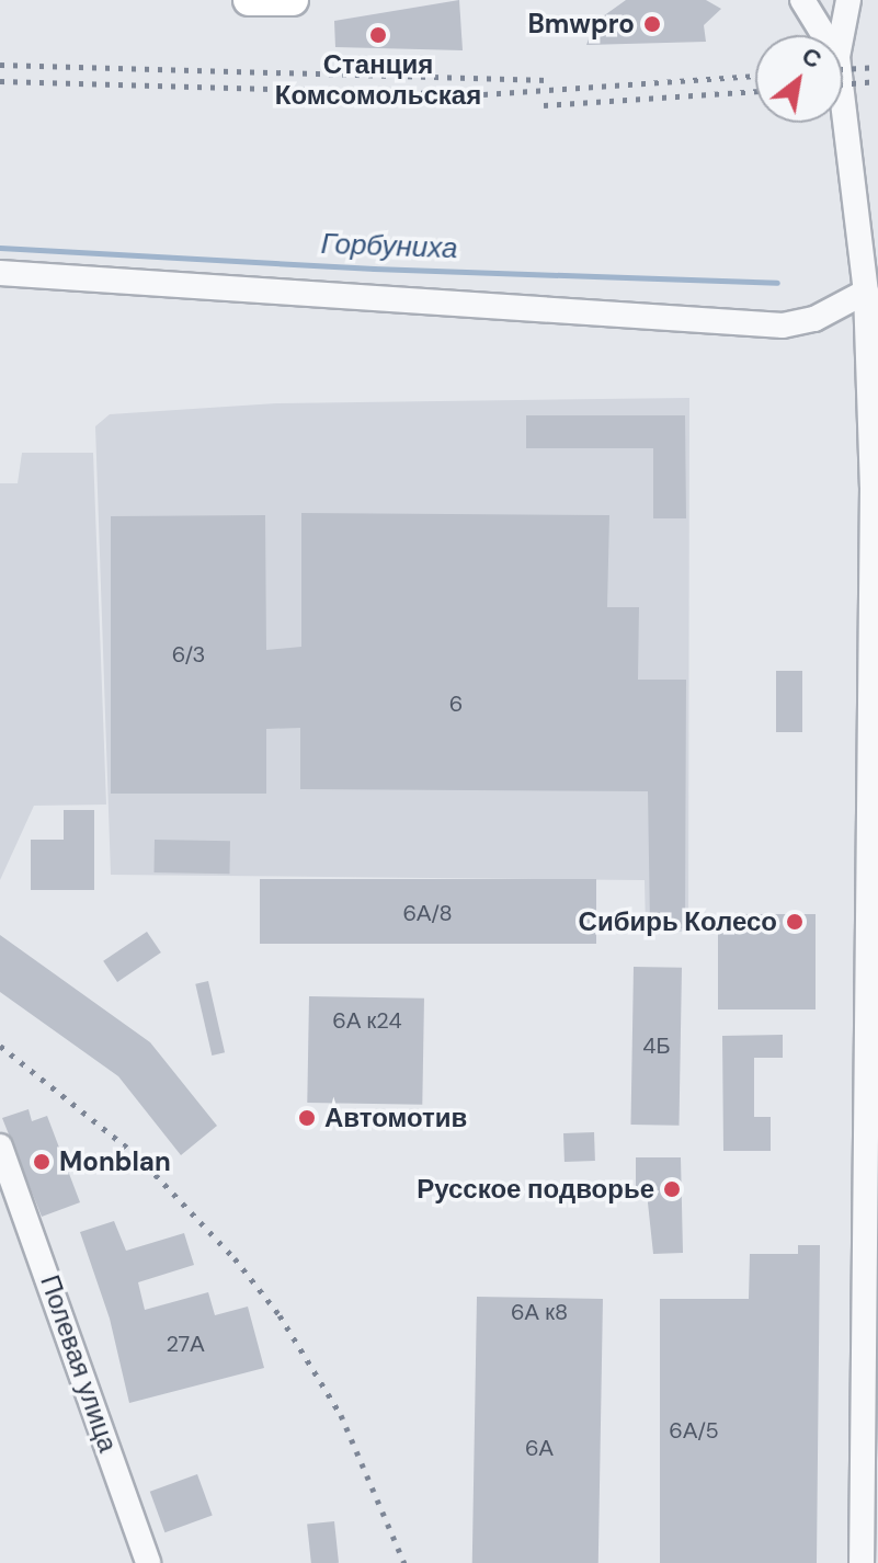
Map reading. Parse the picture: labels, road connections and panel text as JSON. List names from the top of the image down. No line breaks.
{"streets":{"street":["Полевая улица"]},"water":["Горбуниха"],"places":["Bmwpro","Станция Комсомольская","Сибирь Колесо","Автомотив","Monblan","Русское подворье"],"house_numbers":["6/3","6","6А/8","6А к24","4Б","6А к8","27А","6А/5","6А"],"north":"top right"}
